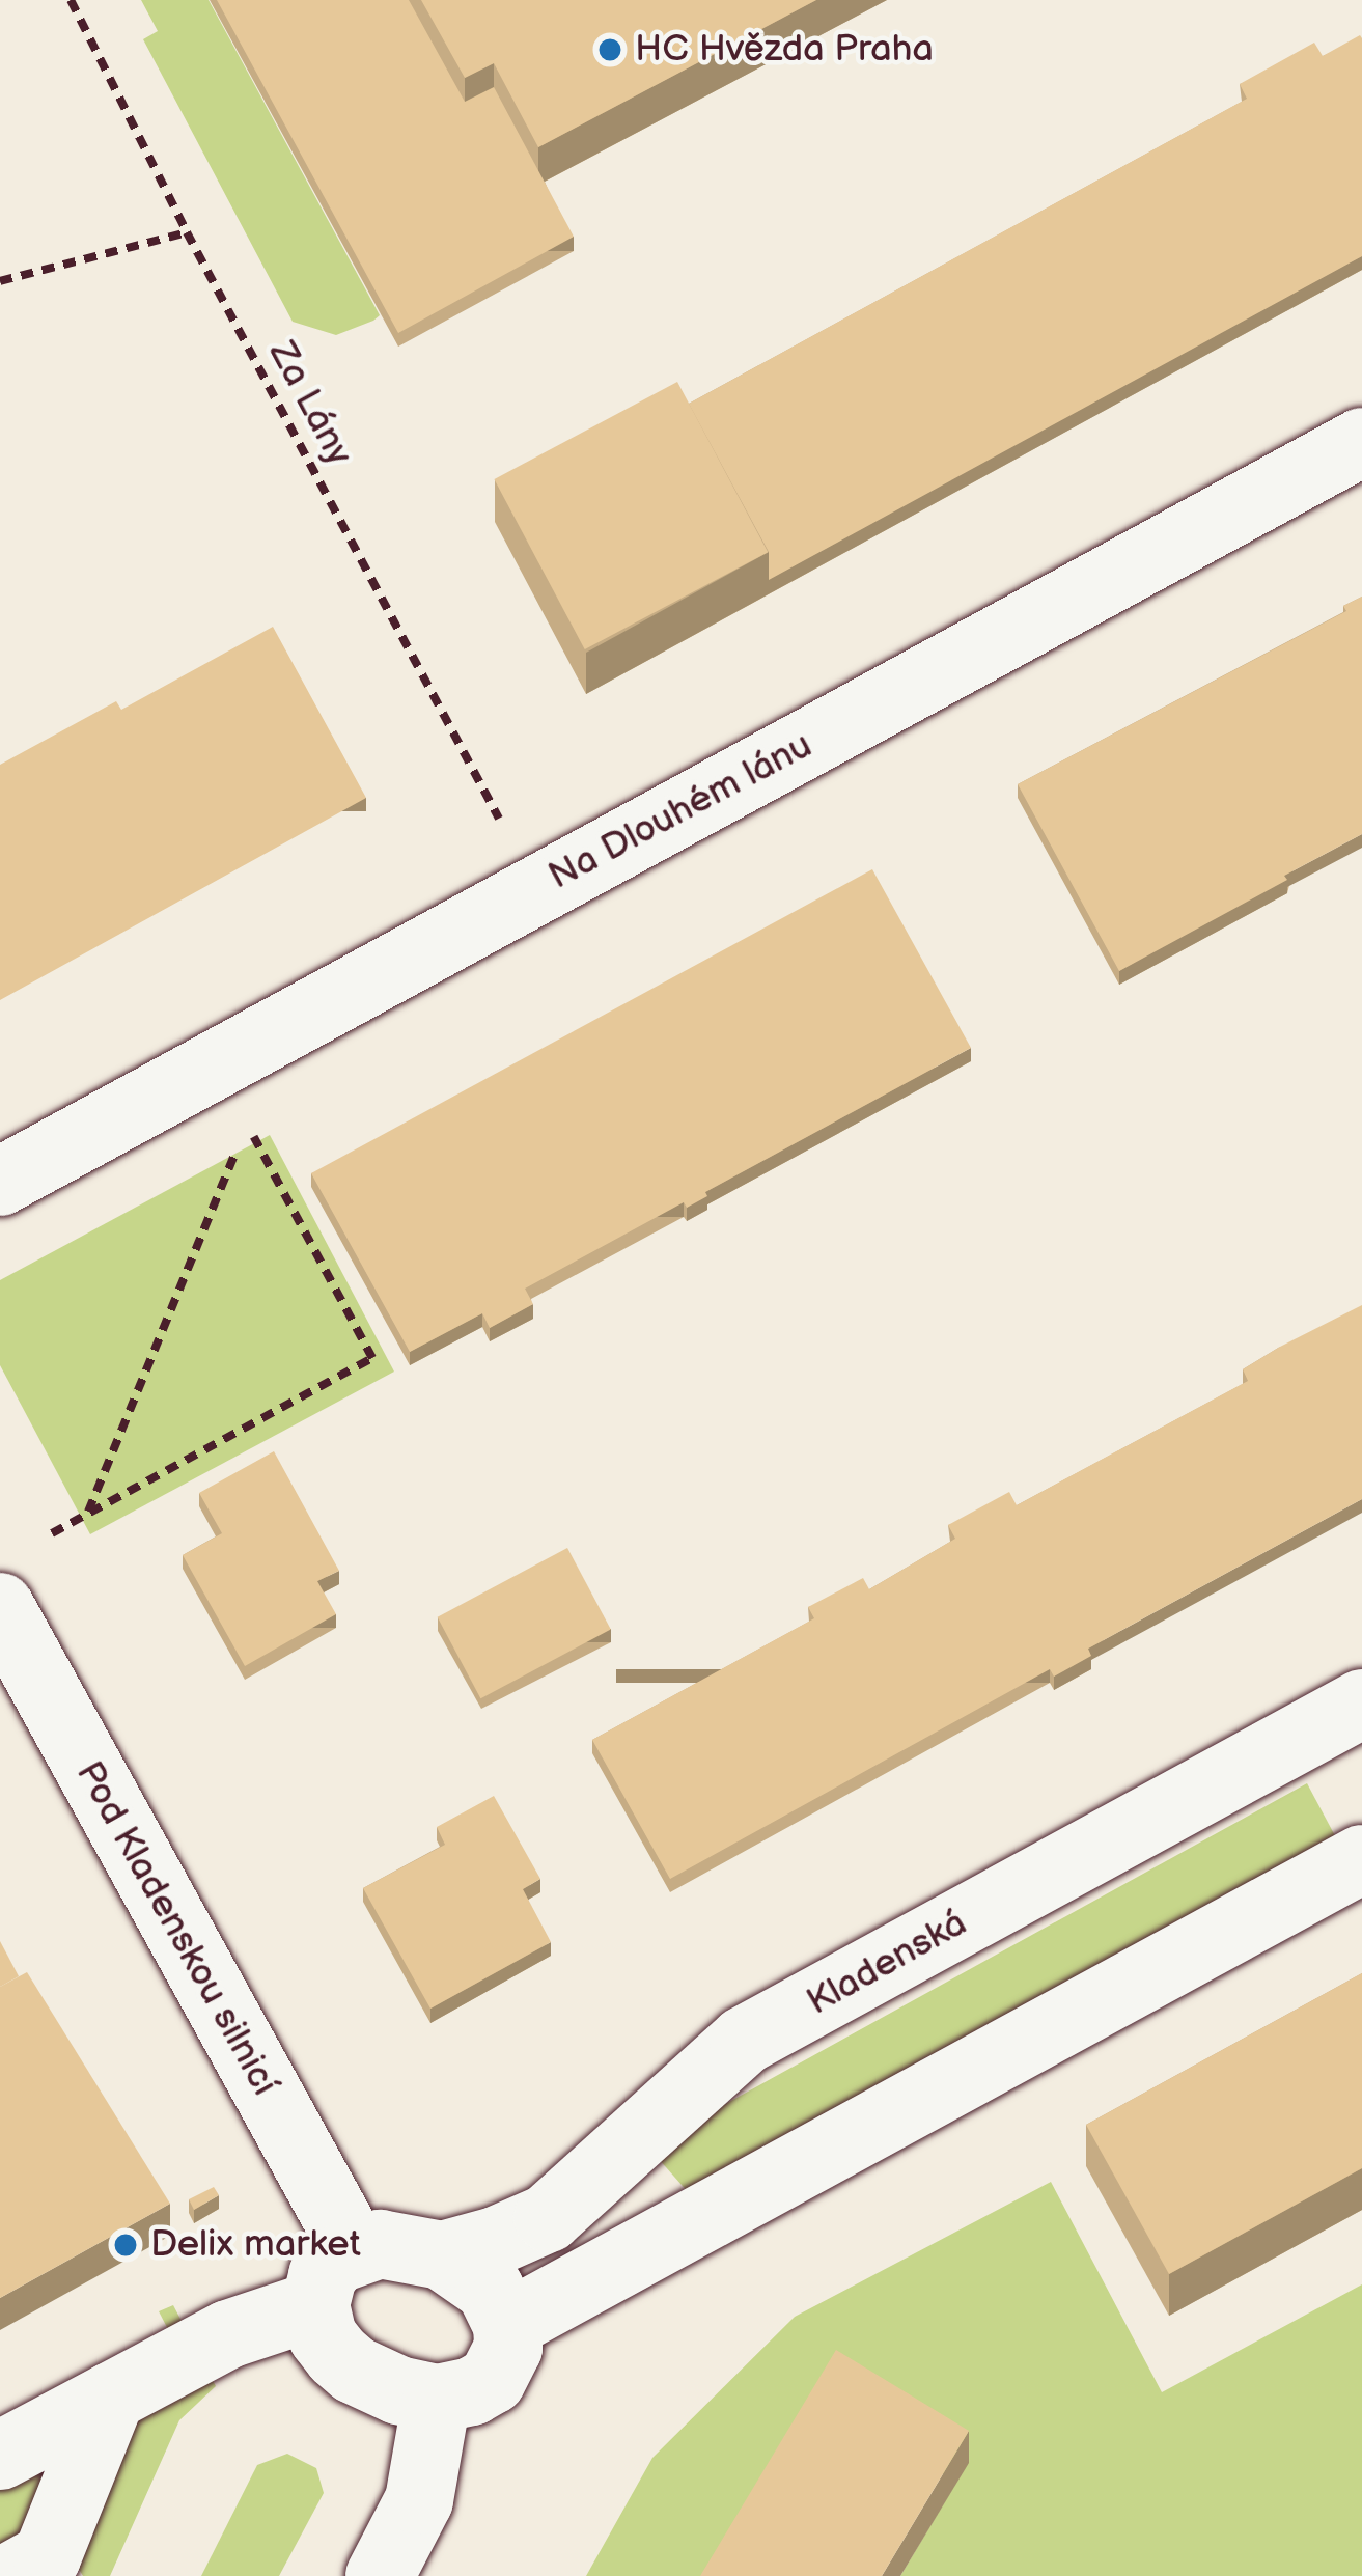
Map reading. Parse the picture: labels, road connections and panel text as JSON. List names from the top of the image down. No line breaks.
{"streets":{"street":["Na Dlouhém lánu","Pod Kladenskou silnicí","Kladenská"],"path":["Za Lány"]},"crossings":[["Pod Kladenskou silnicí","Kladenská"]],"places":["HC Hvězda Praha","Delix market"]}
